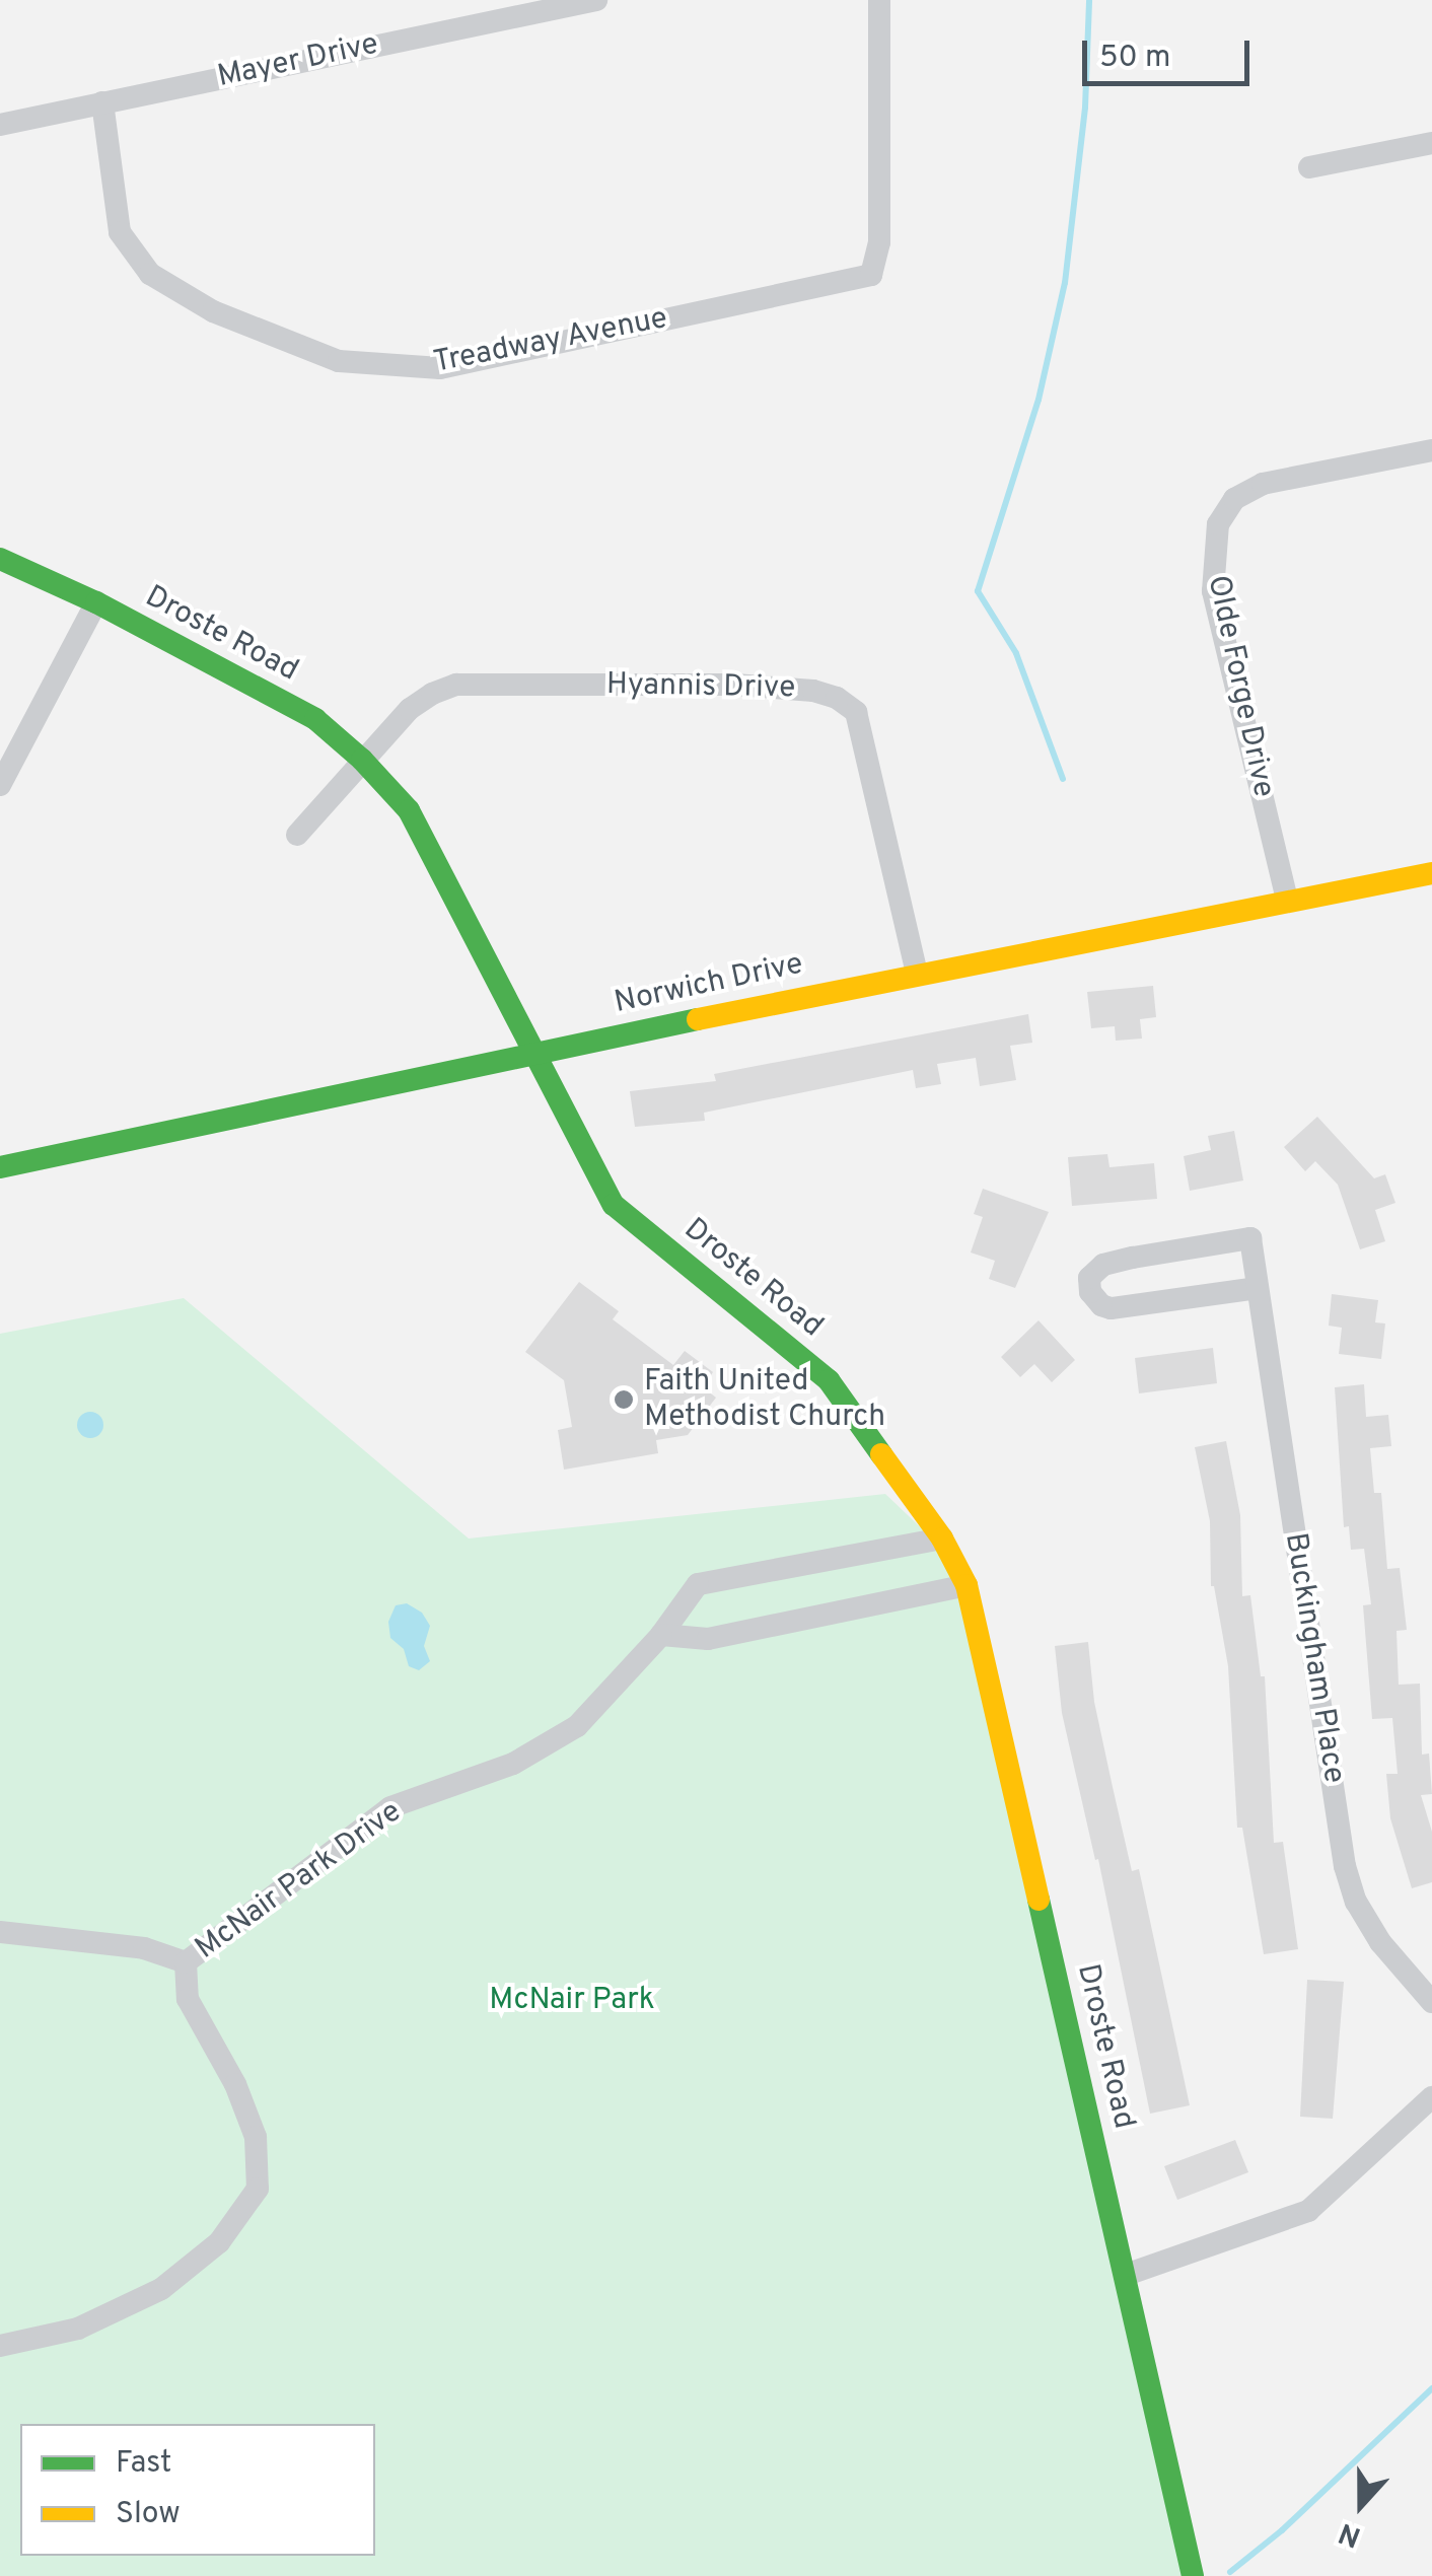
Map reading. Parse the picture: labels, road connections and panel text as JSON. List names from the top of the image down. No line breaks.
{"streets":{"street":["Mayer Drive","Treadway Avenue","Droste Road","Olde Forge Drive","Hyannis Drive","Norwich Drive","Buckingham Place","McNair Park Drive"]},"crossings":[["Mayer Drive","Treadway Avenue"],["Droste Road","Hyannis Drive"],["Droste Road","Norwich Drive"],["Droste Road","McNair Park Drive"],["Olde Forge Drive","Norwich Drive"],["Hyannis Drive","Norwich Drive"]],"parks":["McNair Park"],"places":["Faith United Methodist Church"],"legend":["Fast","Slow"],"scale_bar":"50 m","north":"bottom"}
